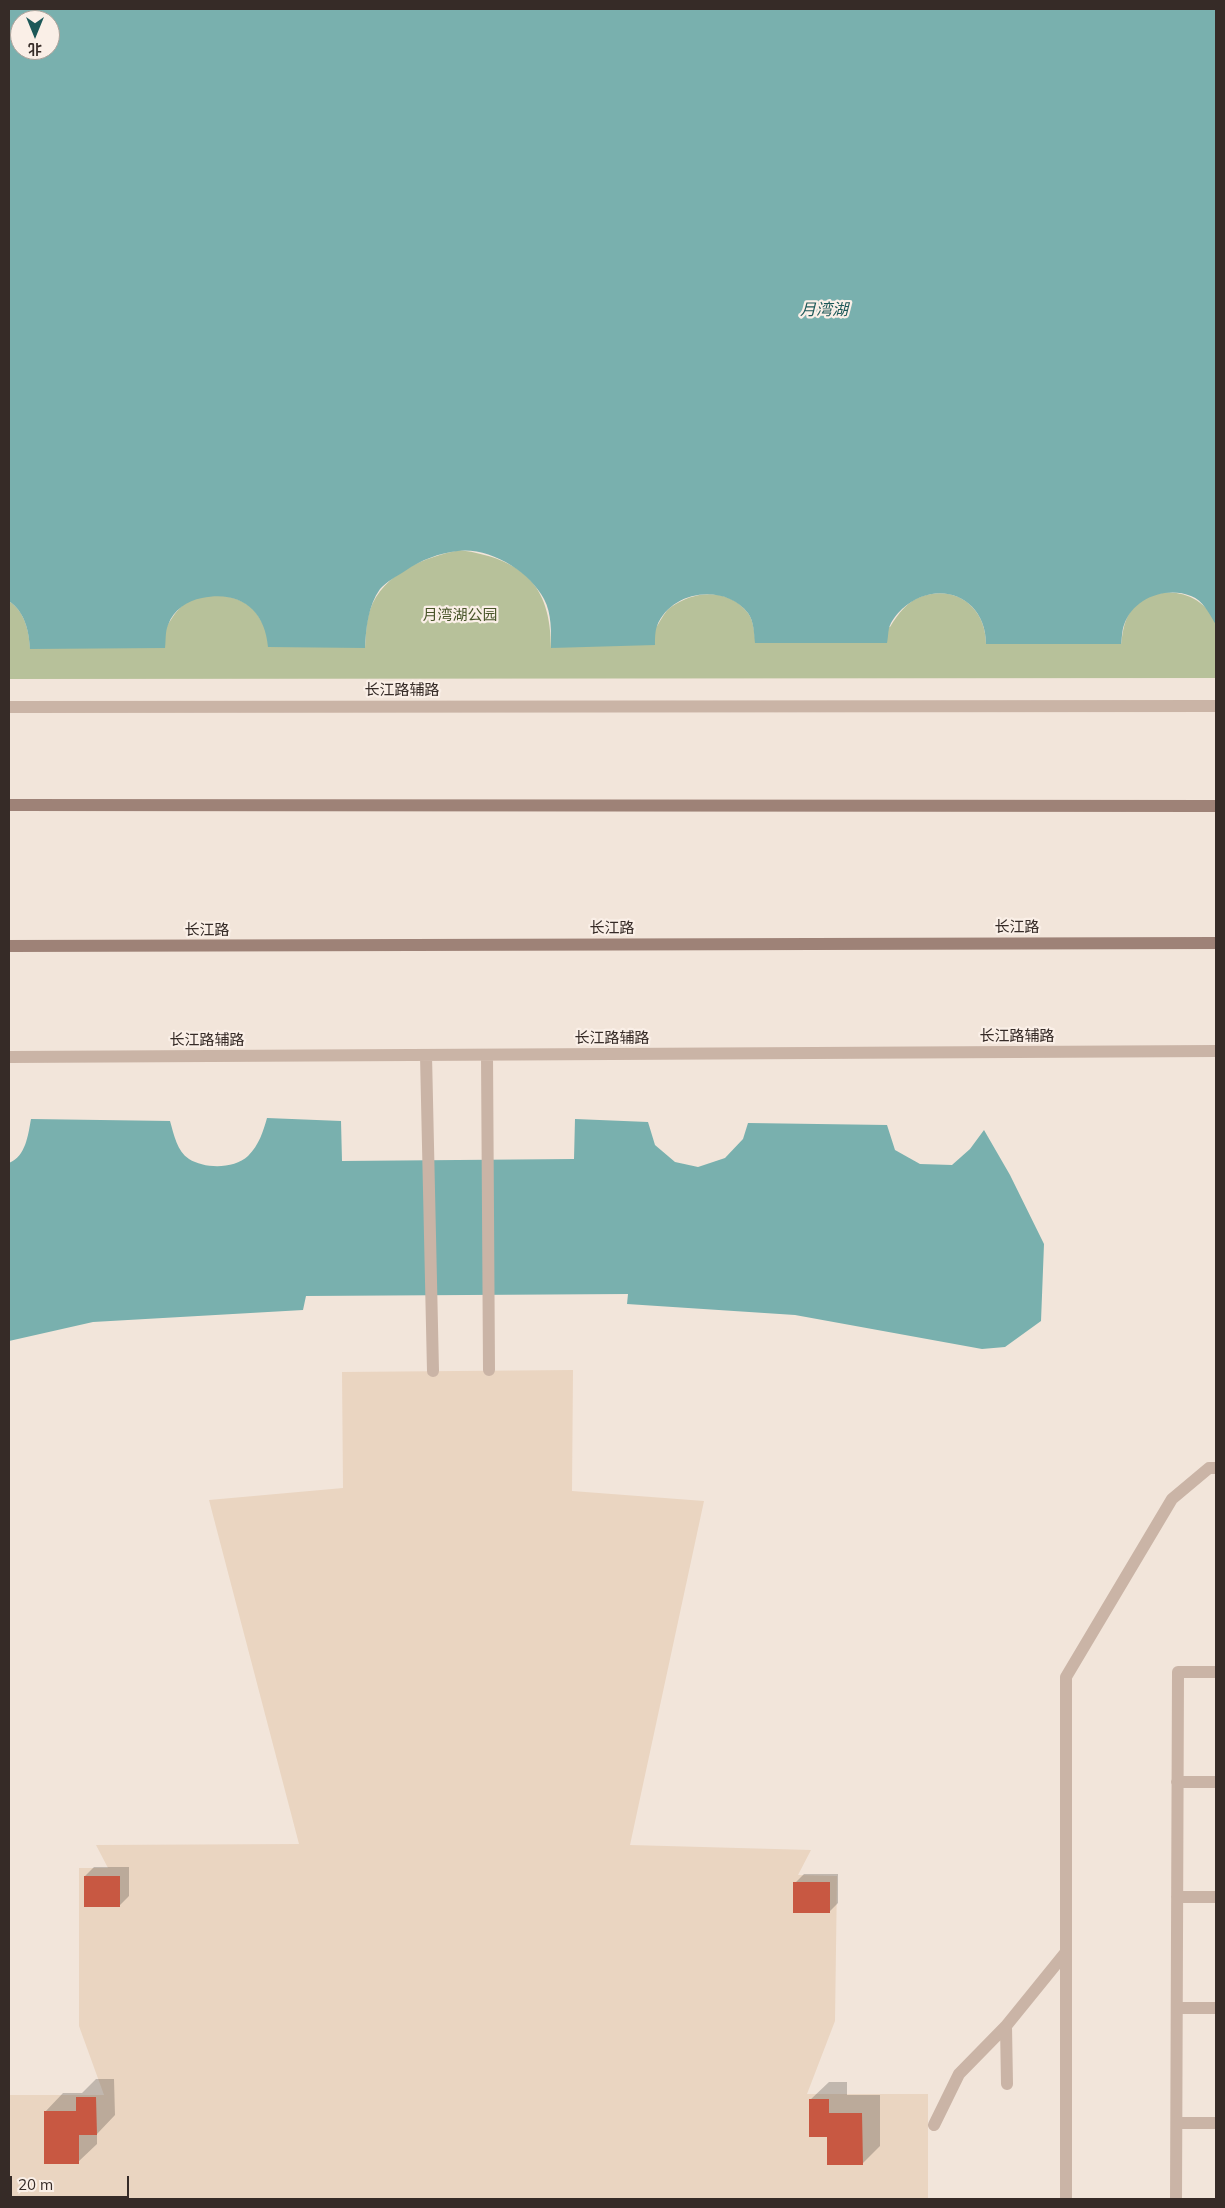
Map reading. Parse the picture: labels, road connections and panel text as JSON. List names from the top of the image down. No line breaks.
{"streets":{"main road":["长江路"],"street":["长江路辅路"]},"water":["月湾湖"],"parks":["月湾湖公园"],"scale_bar":"20 m","north":"bottom"}
